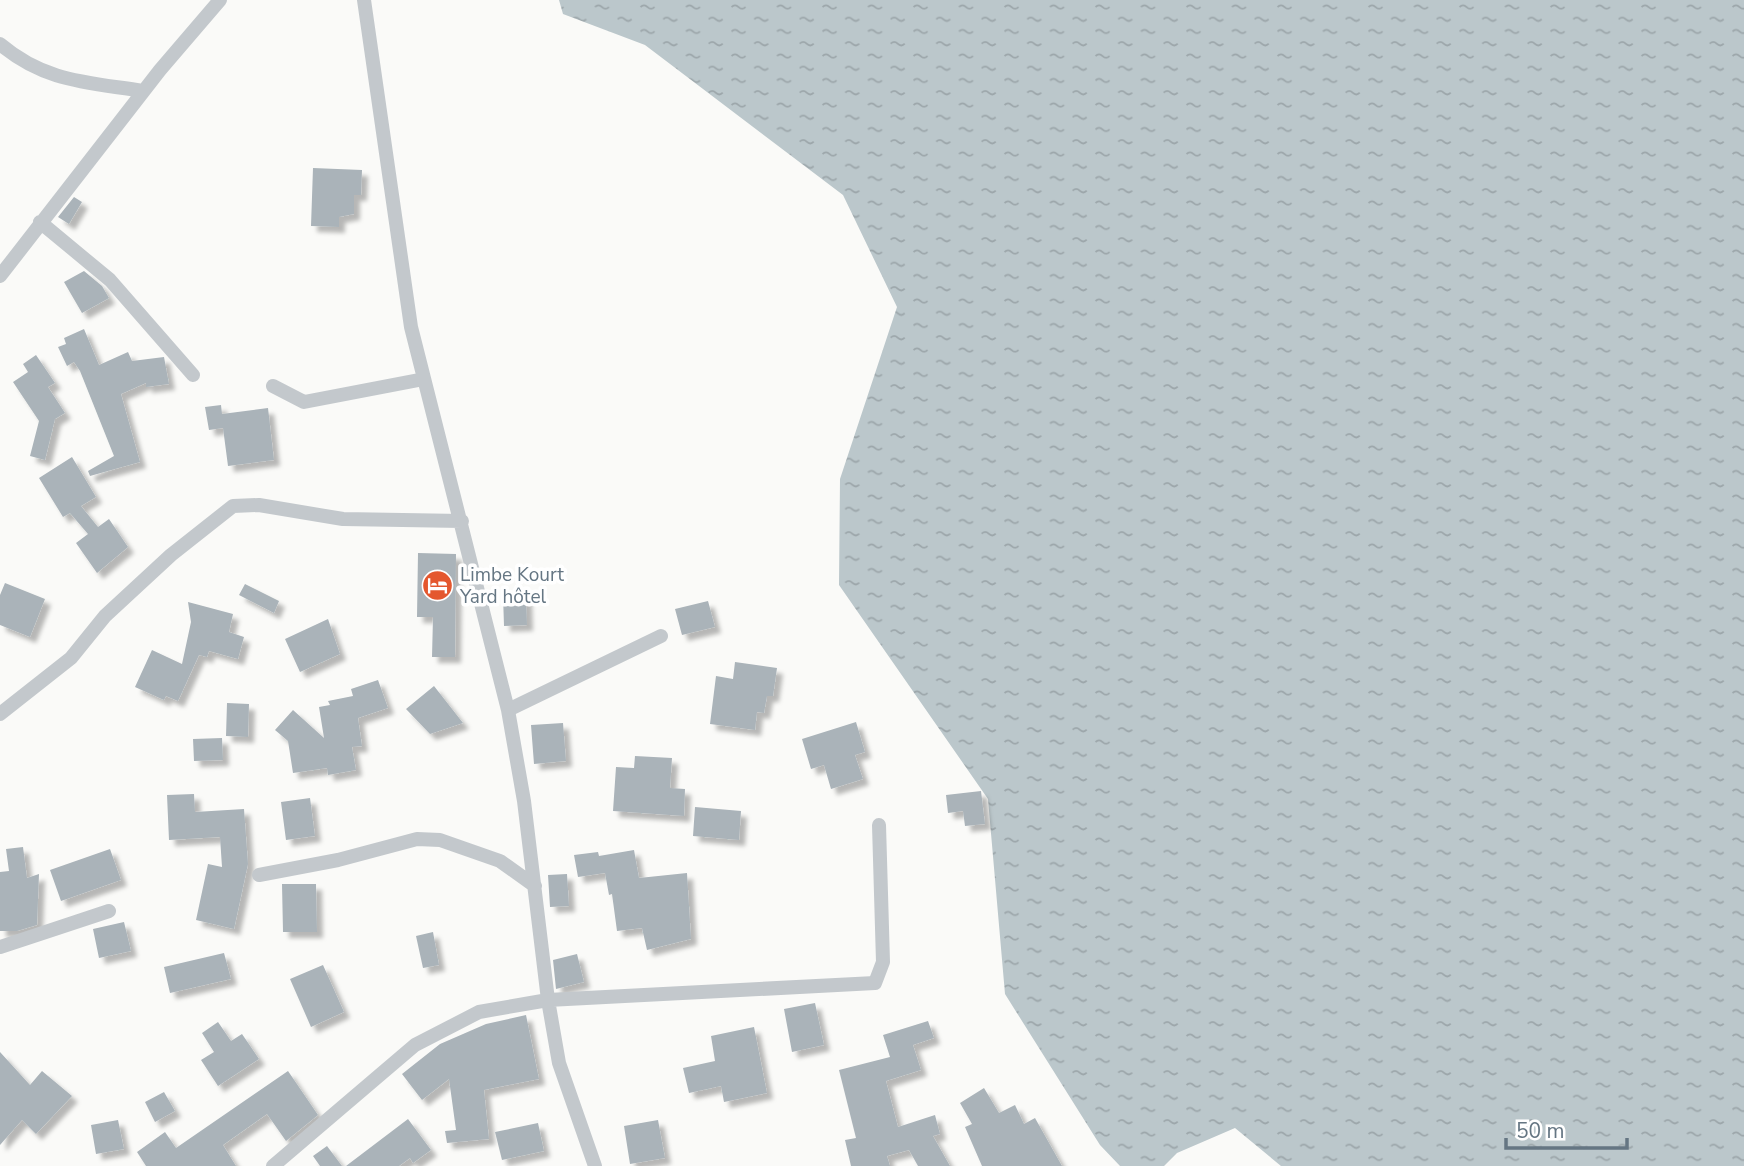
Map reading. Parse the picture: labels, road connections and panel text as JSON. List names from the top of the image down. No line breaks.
{"places":{"hotel":["Limbe Kourt Yard hôtel"]},"scale_bar":"50 m"}
